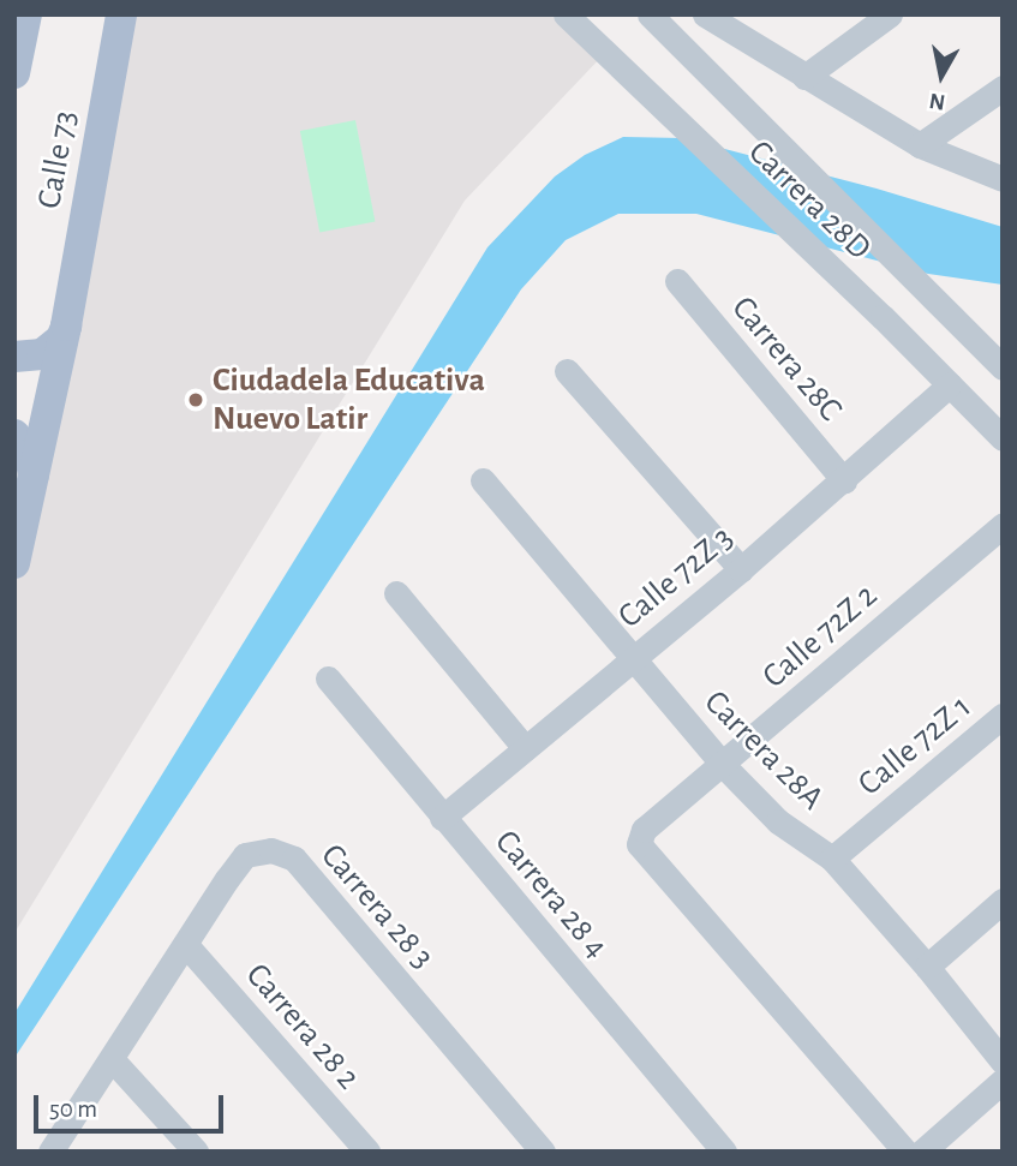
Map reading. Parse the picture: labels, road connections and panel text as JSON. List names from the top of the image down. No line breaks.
{"streets":{"main road":["Calle 73"],"street":["Carrera 28D","Carrera 28C","Calle 72Z 3","Calle 72Z 2","Calle 72Z 1","Carrera 28A","Carrera 28 4","Carrera 28 3","Carrera 28 2"]},"crossings":[["Carrera 28D","Calle 72Z 3"],["Carrera 28C","Calle 72Z 3"],["Calle 72Z 3","Carrera 28A"],["Calle 72Z 3","Carrera 28 4"],["Calle 72Z 2","Carrera 28A"],["Calle 72Z 1","Carrera 28A"],["Carrera 28 3","Carrera 28 2"]],"places":["Ciudadela Educativa Nuevo Latir"],"scale_bar":"50 m","north":"bottom"}
